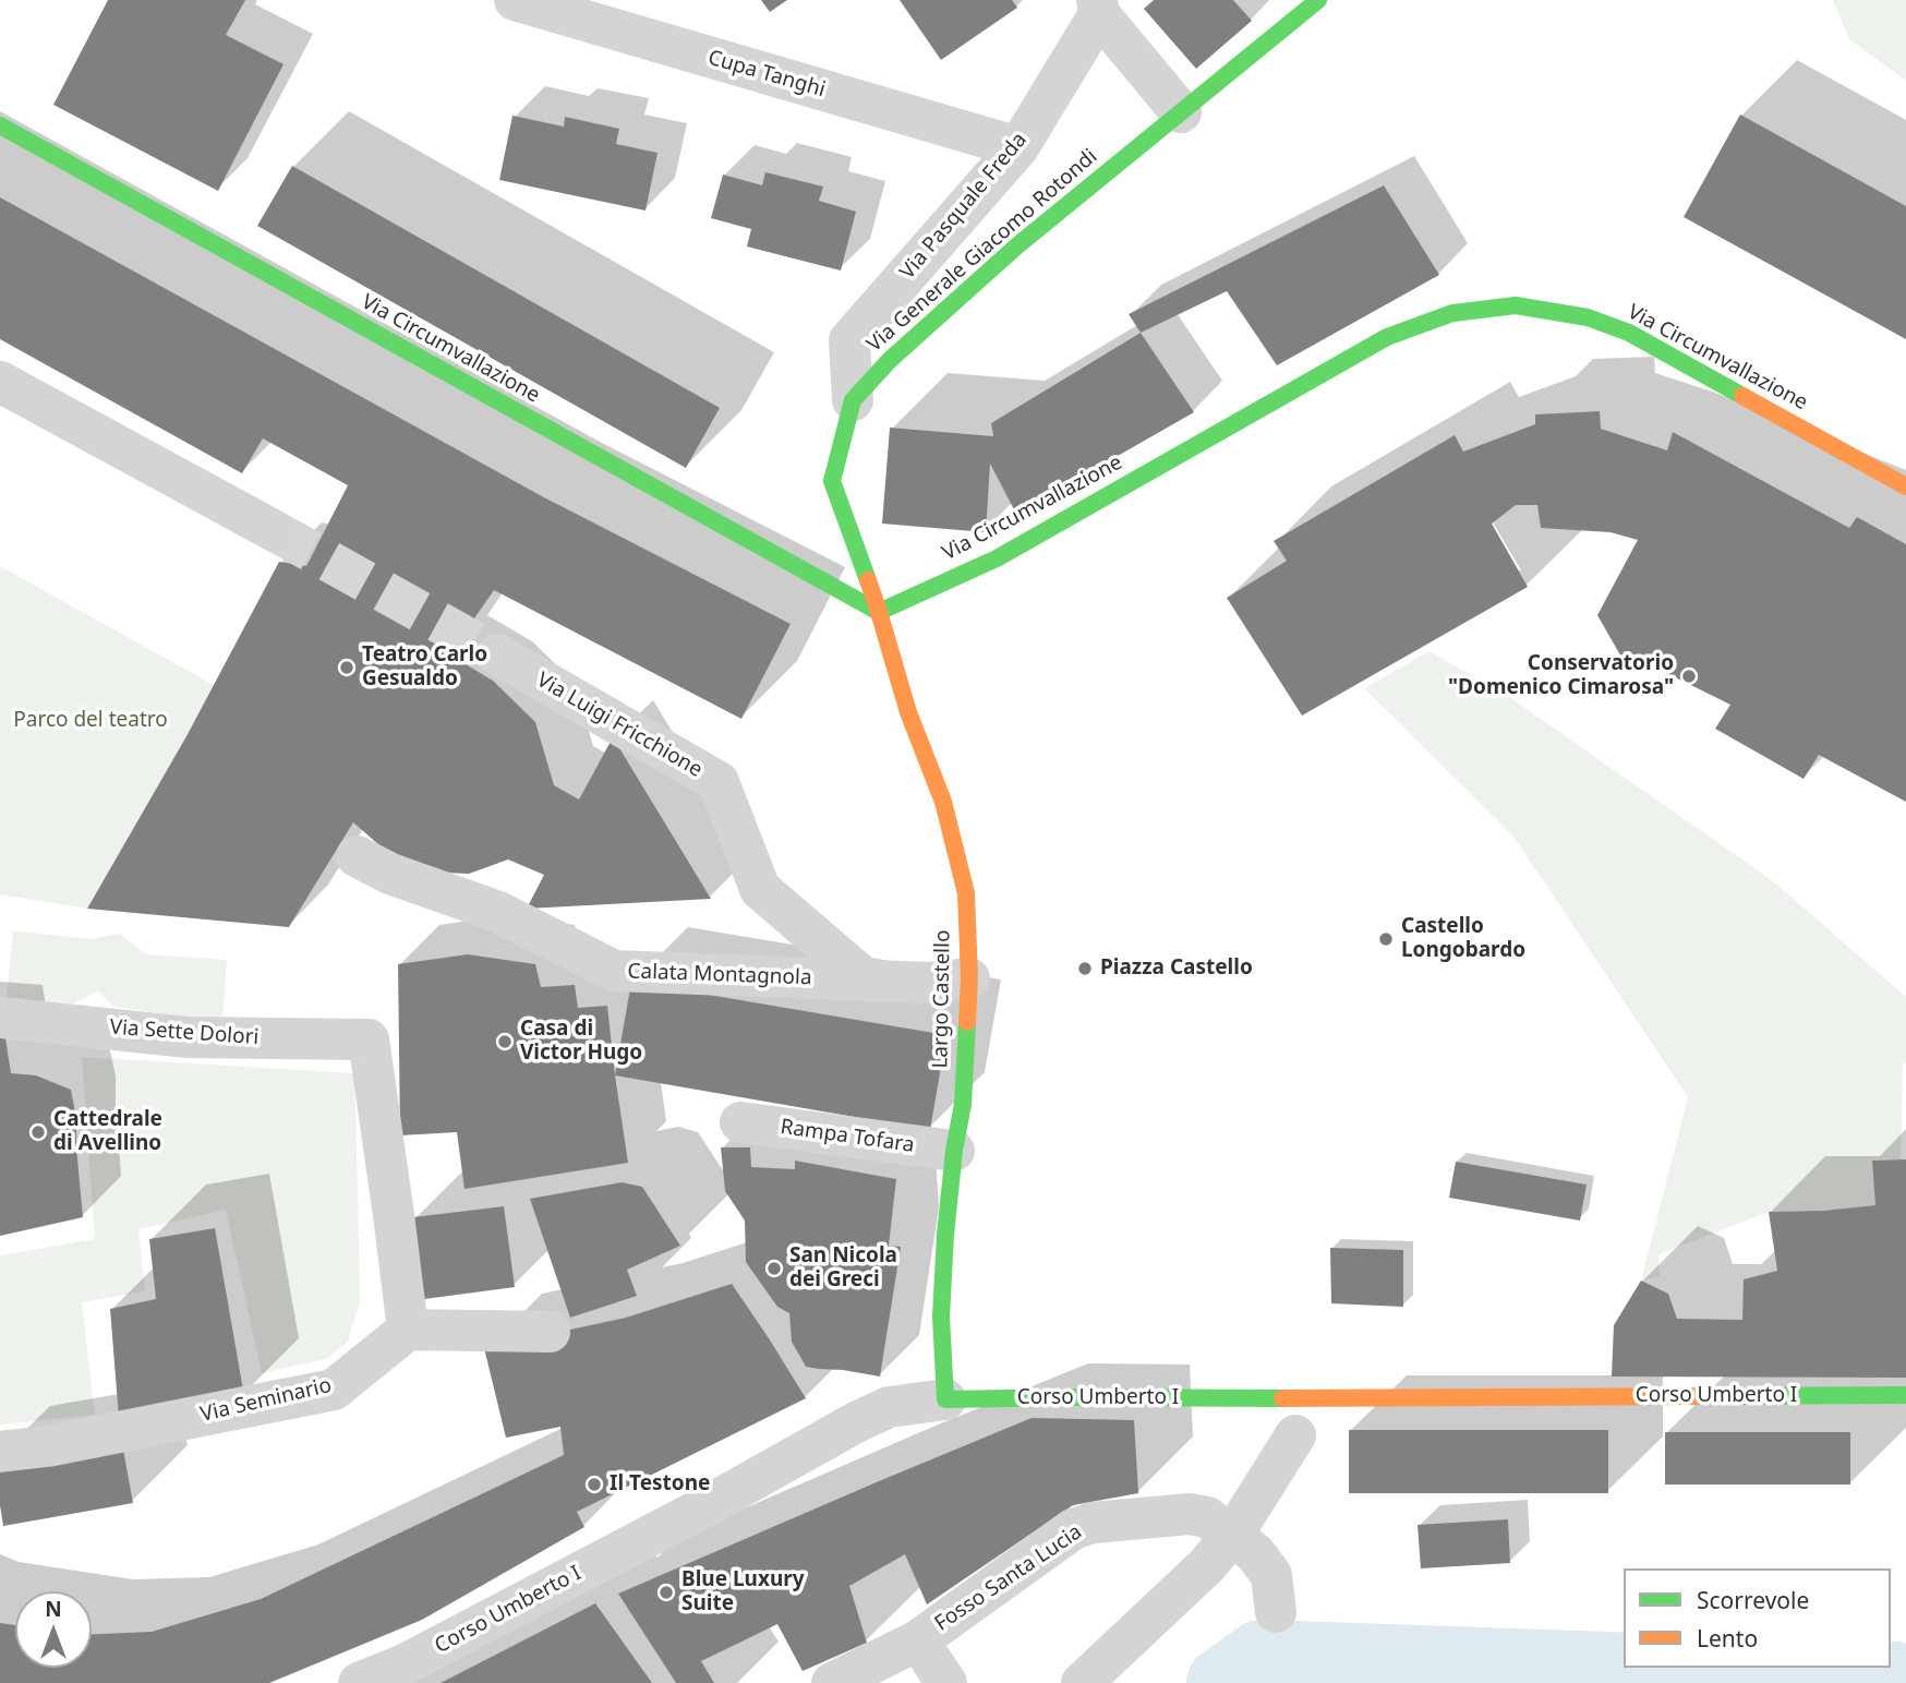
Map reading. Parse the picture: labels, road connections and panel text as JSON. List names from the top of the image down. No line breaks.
{"streets":{"street":["Cupa Tanghi","Via Pasquale Freda","Via Generale Giacomo Rotondi","Via Circumvallazione","Via Luigi Fricchione","Calata Montagnola","Largo Castello","Via Sette Dolori","Rampa Tofara","Corso Umberto I","Via Seminario","Fosso Santa Lucia"]},"crossings":[["Cupa Tanghi","Via Pasquale Freda"],["Via Pasquale Freda","Via Generale Giacomo Rotondi"],["Via Generale Giacomo Rotondi","Via Circumvallazione"],["Via Generale Giacomo Rotondi","Largo Castello"],["Via Circumvallazione","Largo Castello"],["Via Luigi Fricchione","Calata Montagnola"],["Calata Montagnola","Largo Castello"],["Largo Castello","Rampa Tofara"],["Largo Castello","Corso Umberto I"],["Via Sette Dolori","Via Seminario"]],"parks":["Parco del teatro"],"places":["Teatro Carlo Gesualdo","Conservatorio \"Domenico Cimarosa\"","Castello Longobardo","Piazza Castello","Casa di Victor Hugo","Cattedrale di Avellino","San Nicola dei Greci","Il Testone","Blue Luxury Suite"],"legend":["Scorrevole","Lento"],"north":"top"}
